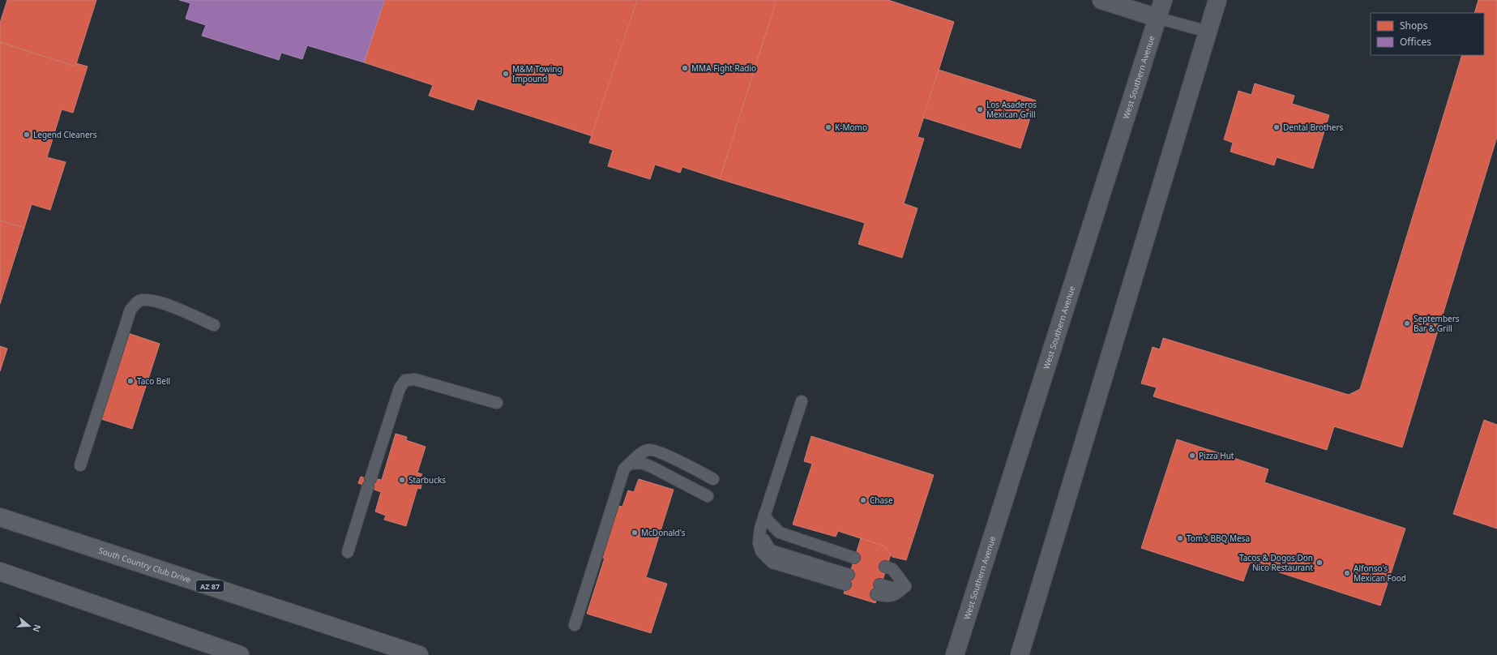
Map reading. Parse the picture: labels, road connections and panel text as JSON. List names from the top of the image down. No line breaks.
{"streets":{"main road":["West Southern Avenue","South Country Club Drive","AZ 87"]},"places":["MMA Fight Radio","M&M Towing Impound","Los Asaderos Mexican Grill","K-Momo","Dental Brothers","Legend Cleaners","Septembers Bar & Grill","Taco Bell","Pizza Hut","Starbucks","Chase","McDonald's","Tom's BBQ Mesa","Tacos & Dogos Don Nico Restaurant","Alfonso's Mexican Food"],"legend":["Shops","Offices"],"north":"right"}
